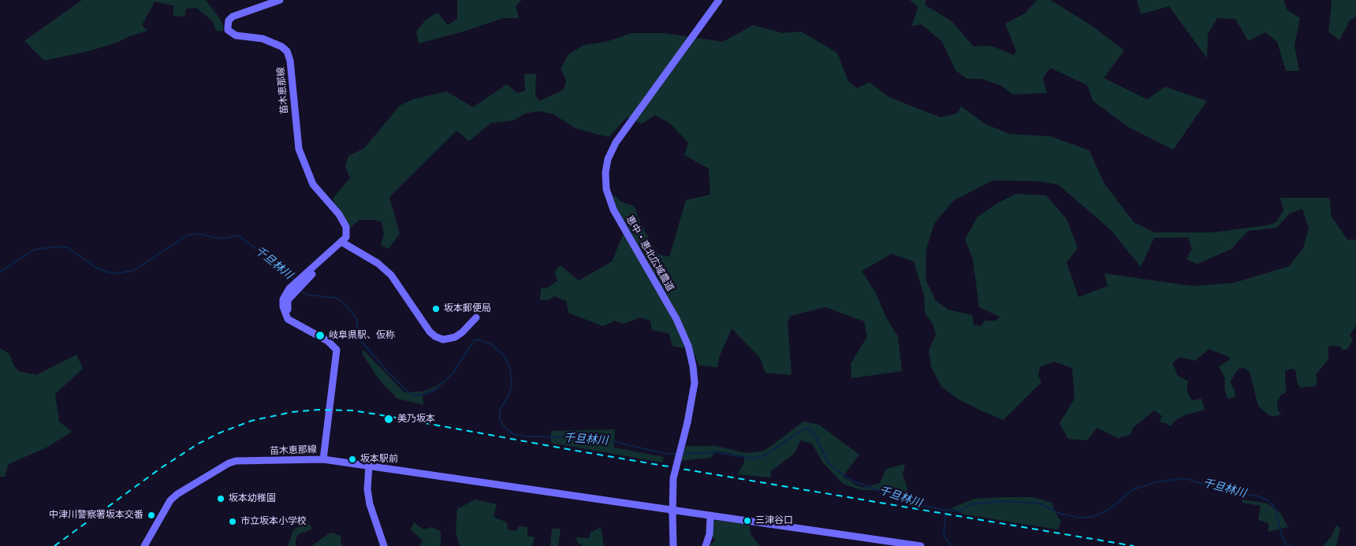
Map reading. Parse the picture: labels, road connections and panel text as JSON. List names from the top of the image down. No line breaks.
{"streets":{"street":["苗木恵那線","恵中・恵北広域農道"]},"water":["千旦林川"],"places":["坂本郵便局","岐阜県駅、仮称","美乃坂本","坂本駅前","坂本幼稚園","中津川警察署坂本交番","三津谷口","市立坂本小学校"]}
